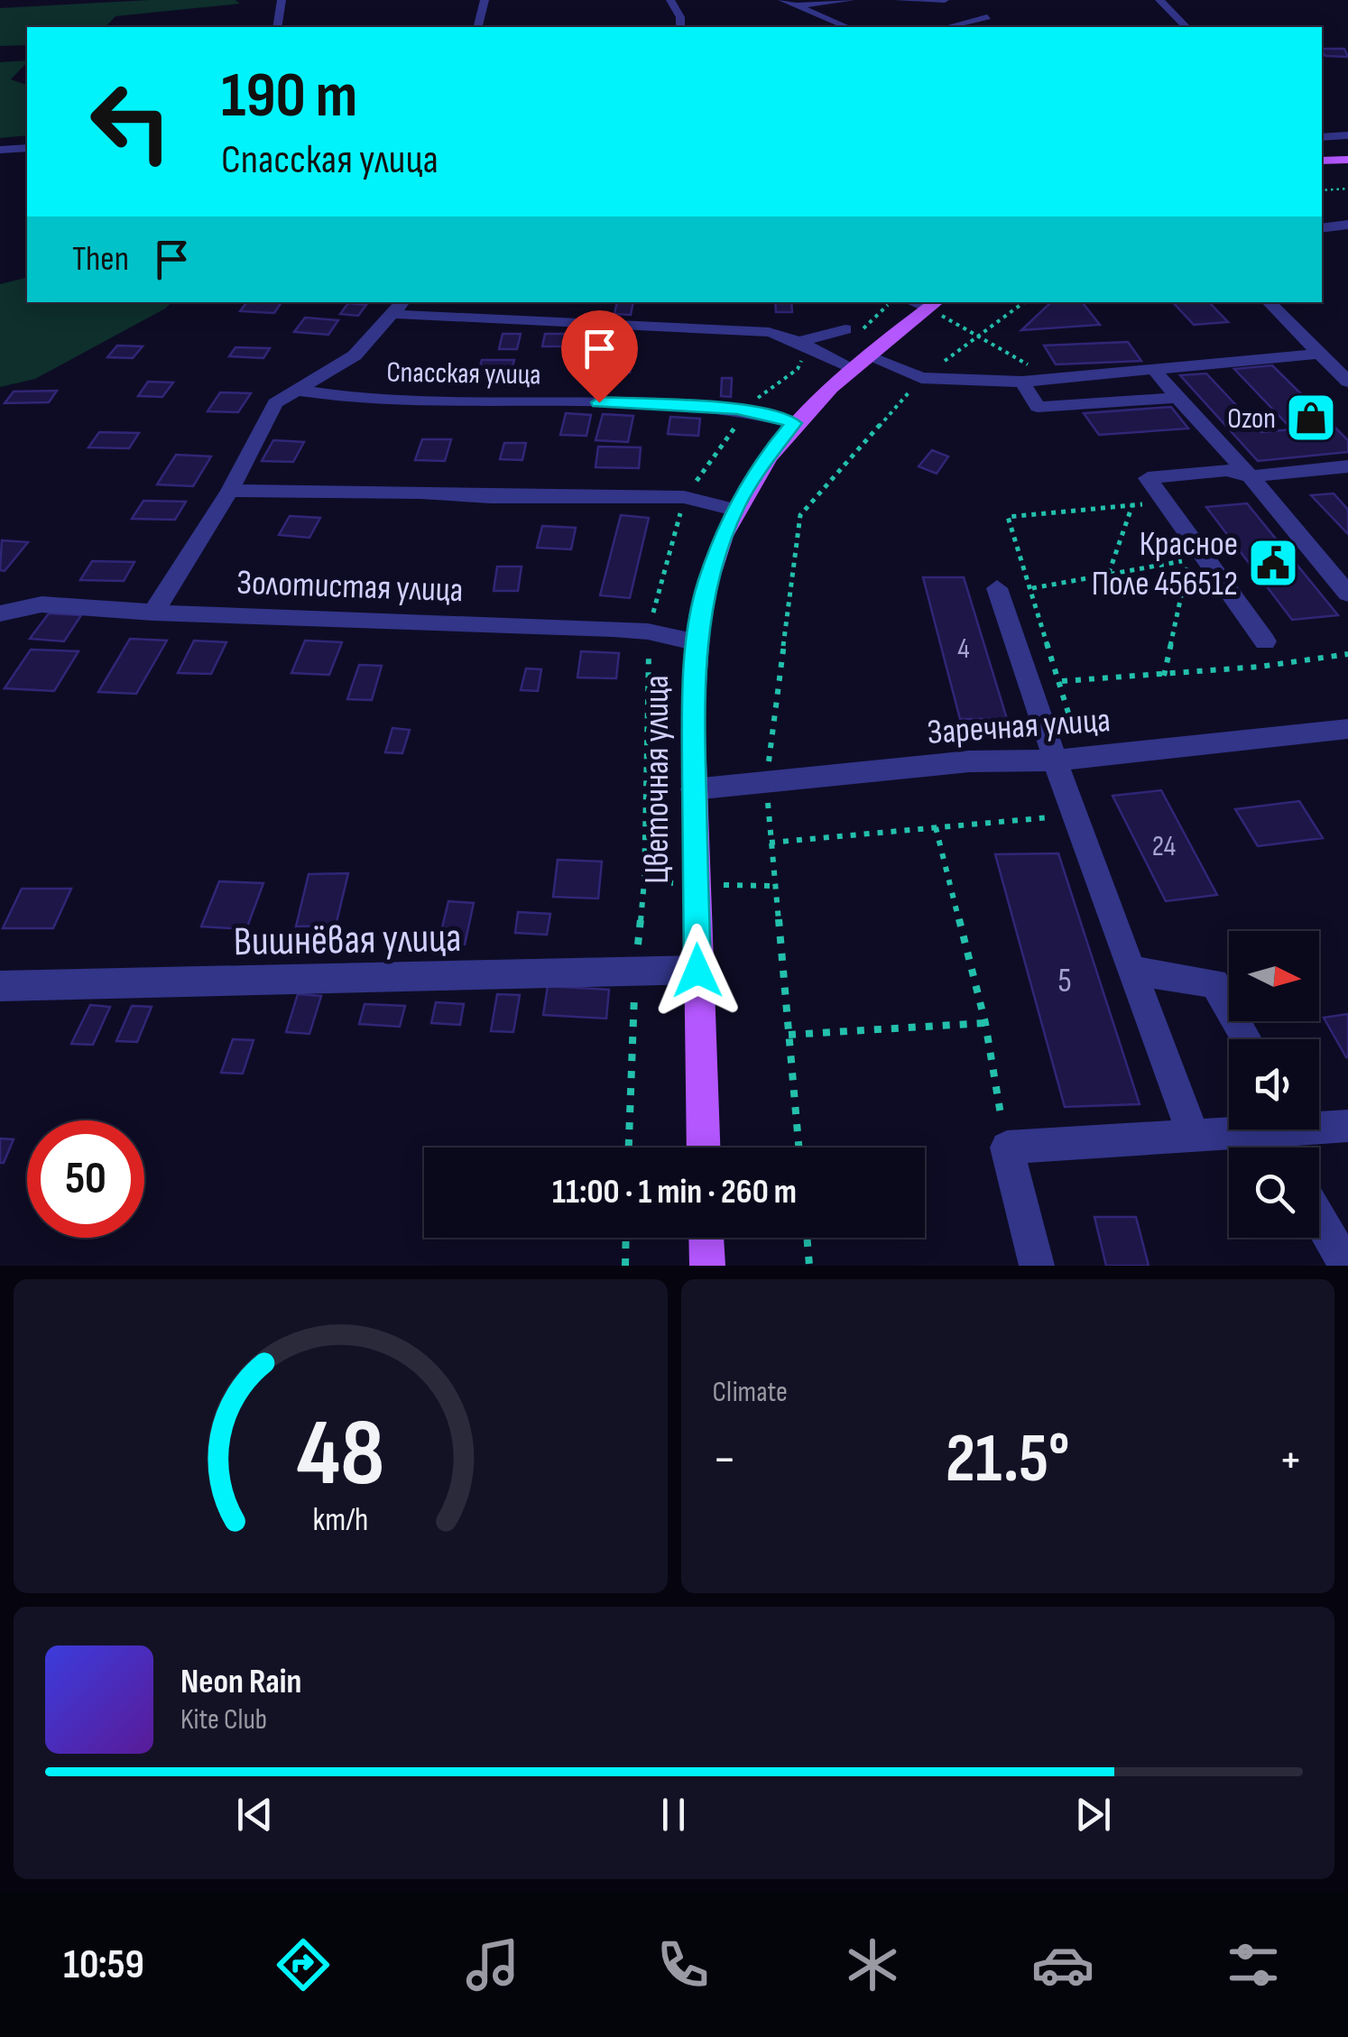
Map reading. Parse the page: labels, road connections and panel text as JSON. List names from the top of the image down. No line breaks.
{"streets":{"main road":["Цветочная улица"],"street":["Спасская улица","Золотистая улица","Заречная улица","Вишнёвая улица"]},"crossings":[["Спасская улица","Цветочная улица"],["Золотистая улица","Цветочная улица"],["Заречная улица","Цветочная улица"],["Цветочная улица","Вишнёвая улица"]],"places":{"shop":["Ozon"],"public building":["Красное Поле 456512"]},"house_numbers":["4","24","5"],"north":"right","page":{"turn":["190 m","Спасская улица"],"then":"Then","limit":"50","trip":"11:00 · 1 min · 260 m","tile":"Climate","heat":["−","21.5°","+"],"song":["Neon Rain","Kite Club"],"tabs":"10:59","gauge":["48","km/h"]}}
